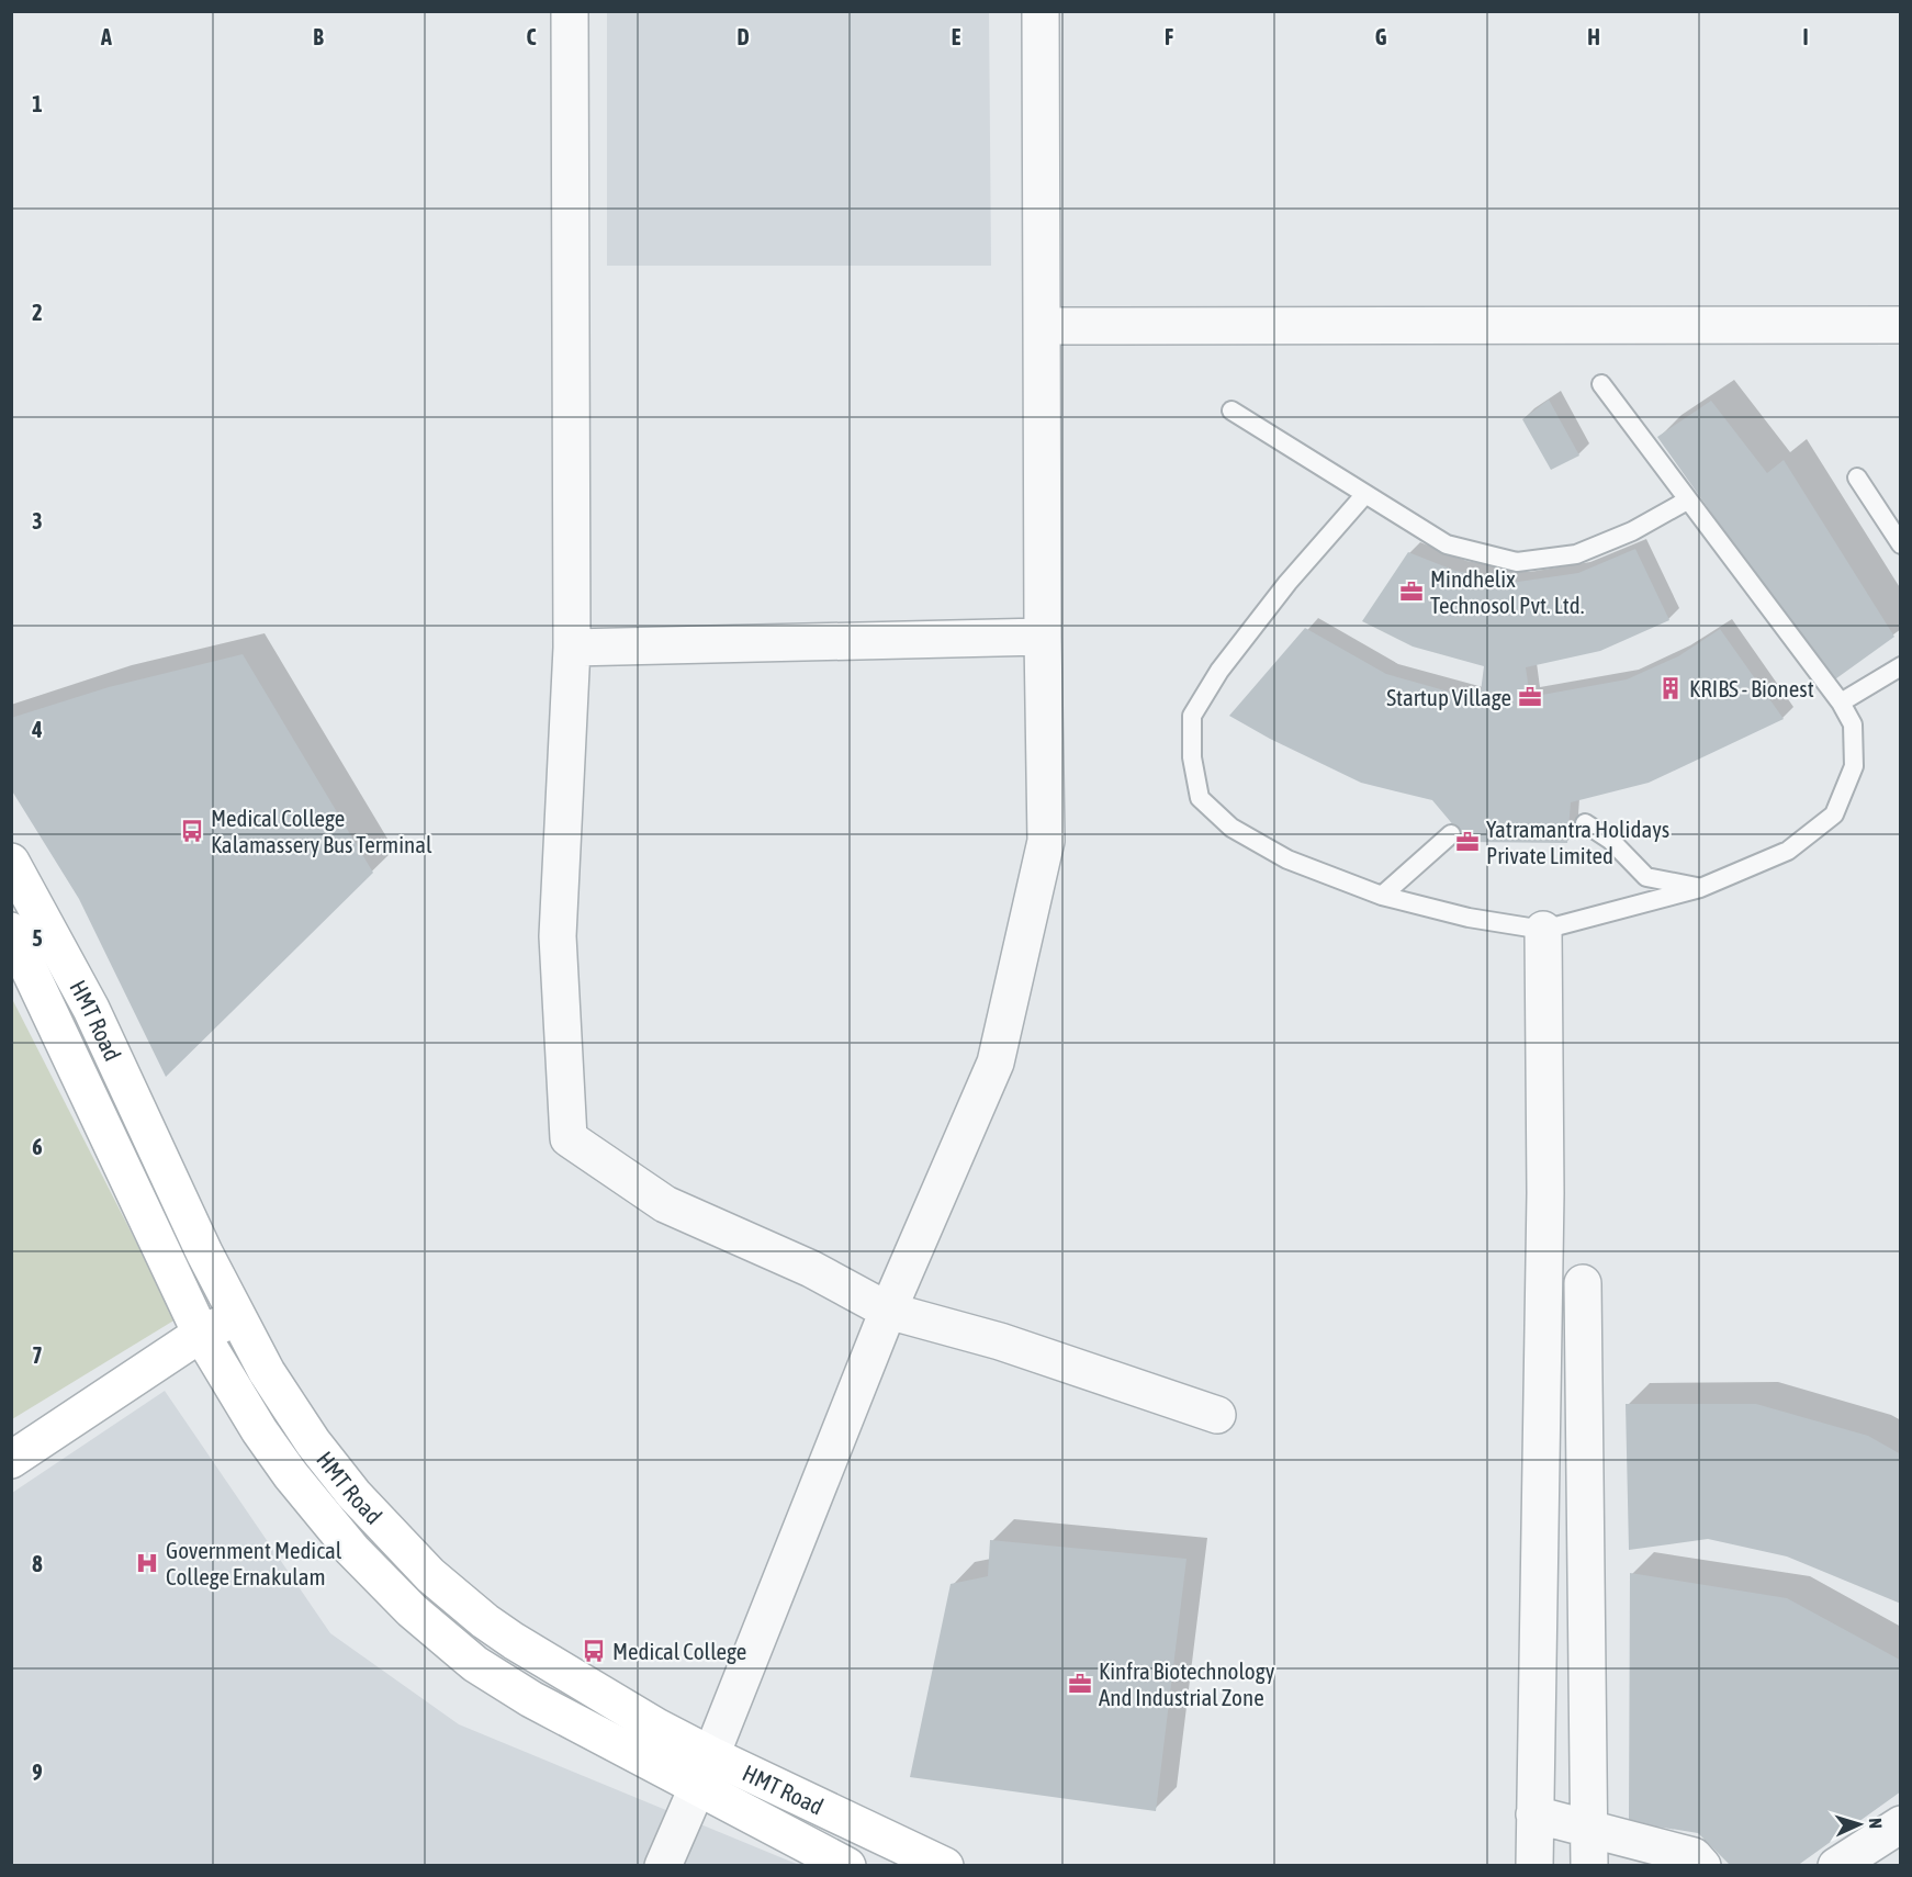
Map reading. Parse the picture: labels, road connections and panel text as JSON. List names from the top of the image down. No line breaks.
{"streets":{"main road":["HMT Road"]},"places":{"office":["Mindhelix Technosol Pvt. Ltd.","Startup Village","Yatramantra Holidays Private Limited","Kinfra Biotechnology And Industrial Zone"],"building":["KRIBS - Bionest"],"bus stop":["Medical College Kalamassery Bus Terminal","Medical College"],"hospital":["Government Medical College Ernakulam"]},"north":"right","grid":{"columns":["A","B","C","D","E","F","G","H","I"],"rows":["1","2","3","4","5","6","7","8","9"]}}
